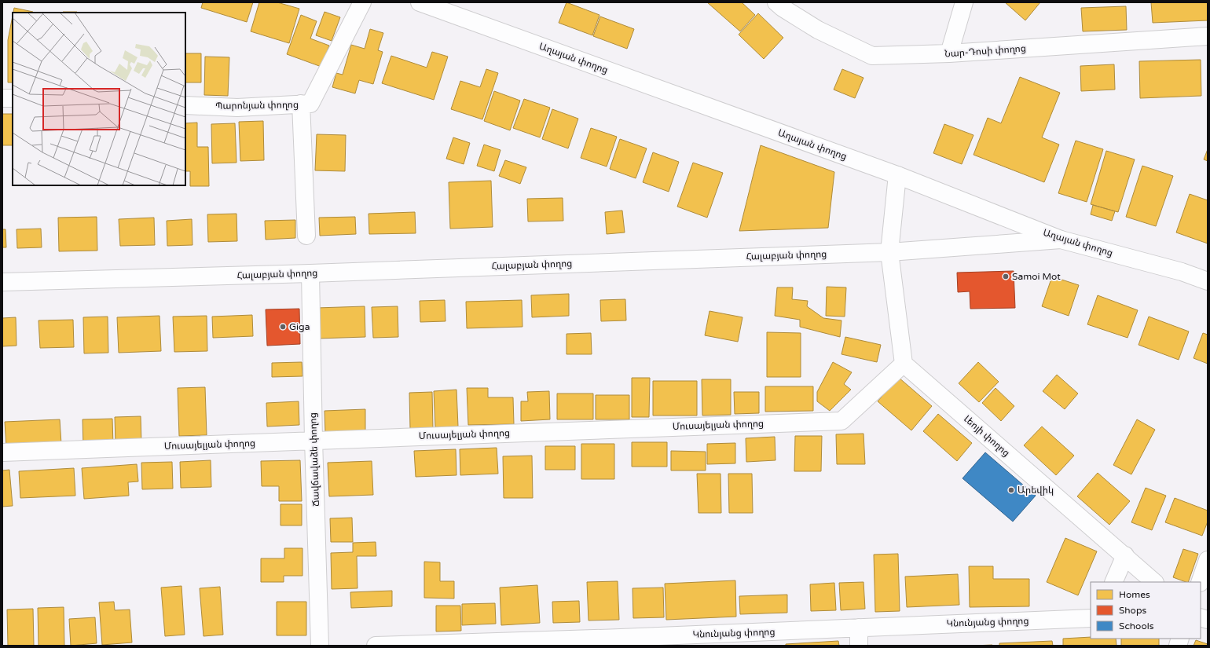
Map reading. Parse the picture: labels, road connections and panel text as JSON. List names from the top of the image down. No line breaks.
{"streets":{"street":["Նար-Դոսի փողոց","Աղայան փողոց","Պարոնյան փողոց","Հալաբյան փողոց","Մուսայելյան փողոց","Լեոյի փողոց","Ճավճավաձե փողոց","Կնունյանց փողոց"]},"crossings":[["Աղայան փողոց","Հալաբյան փողոց"],["Հալաբյան փողոց","Ճավճավաձե փողոց"],["Մուսայելյան փողոց","Լեոյի փողոց"],["Մուսայելյան փողոց","Ճավճավաձե փողոց"]],"places":["Samoi Mot","Giga","Արեվիկ"],"legend":["Homes","Shops","Schools"]}
